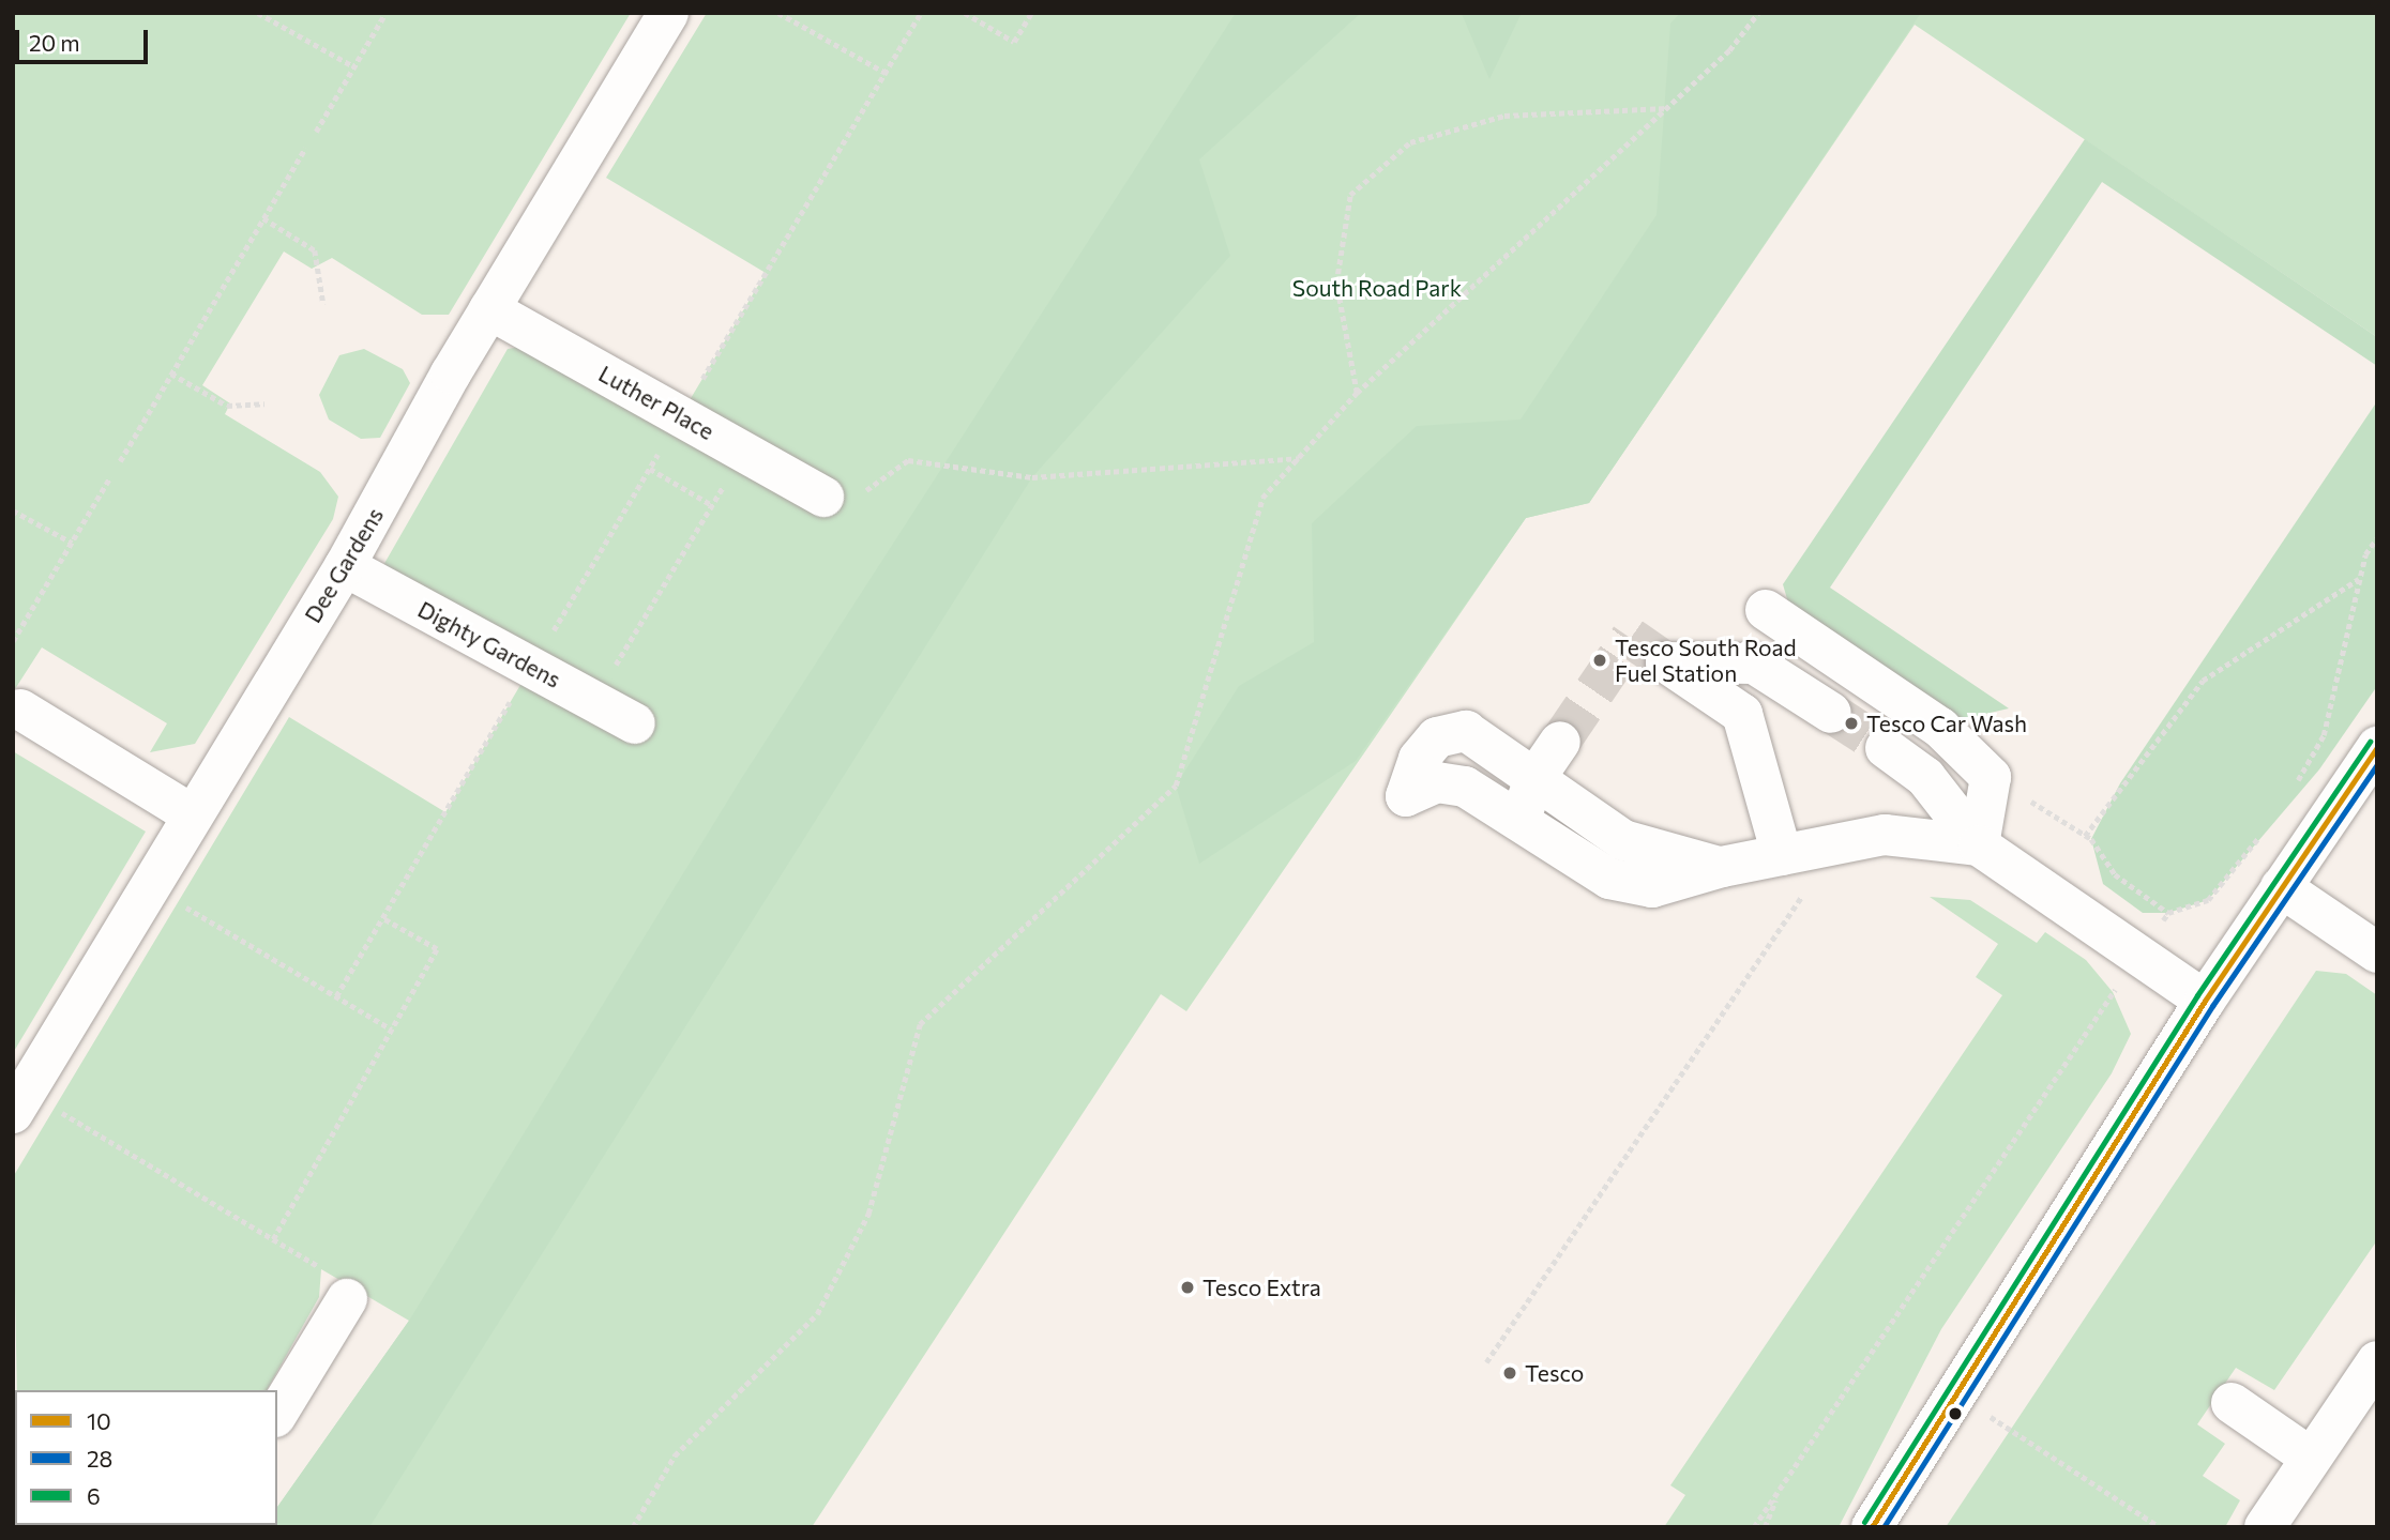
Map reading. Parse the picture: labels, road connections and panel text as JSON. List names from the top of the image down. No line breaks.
{"streets":{"street":["Luther Place","Dee Gardens","Dighty Gardens"]},"crossings":[["Luther Place","Dee Gardens"],["Dee Gardens","Dighty Gardens"]],"parks":["South Road Park"],"places":["Tesco South Road Fuel Station","Tesco Car Wash","Tesco Extra","Tesco"],"lines":["transit line 6","transit line 10","transit line 28"],"legend":["10","28","6"],"scale_bar":"20 m"}
